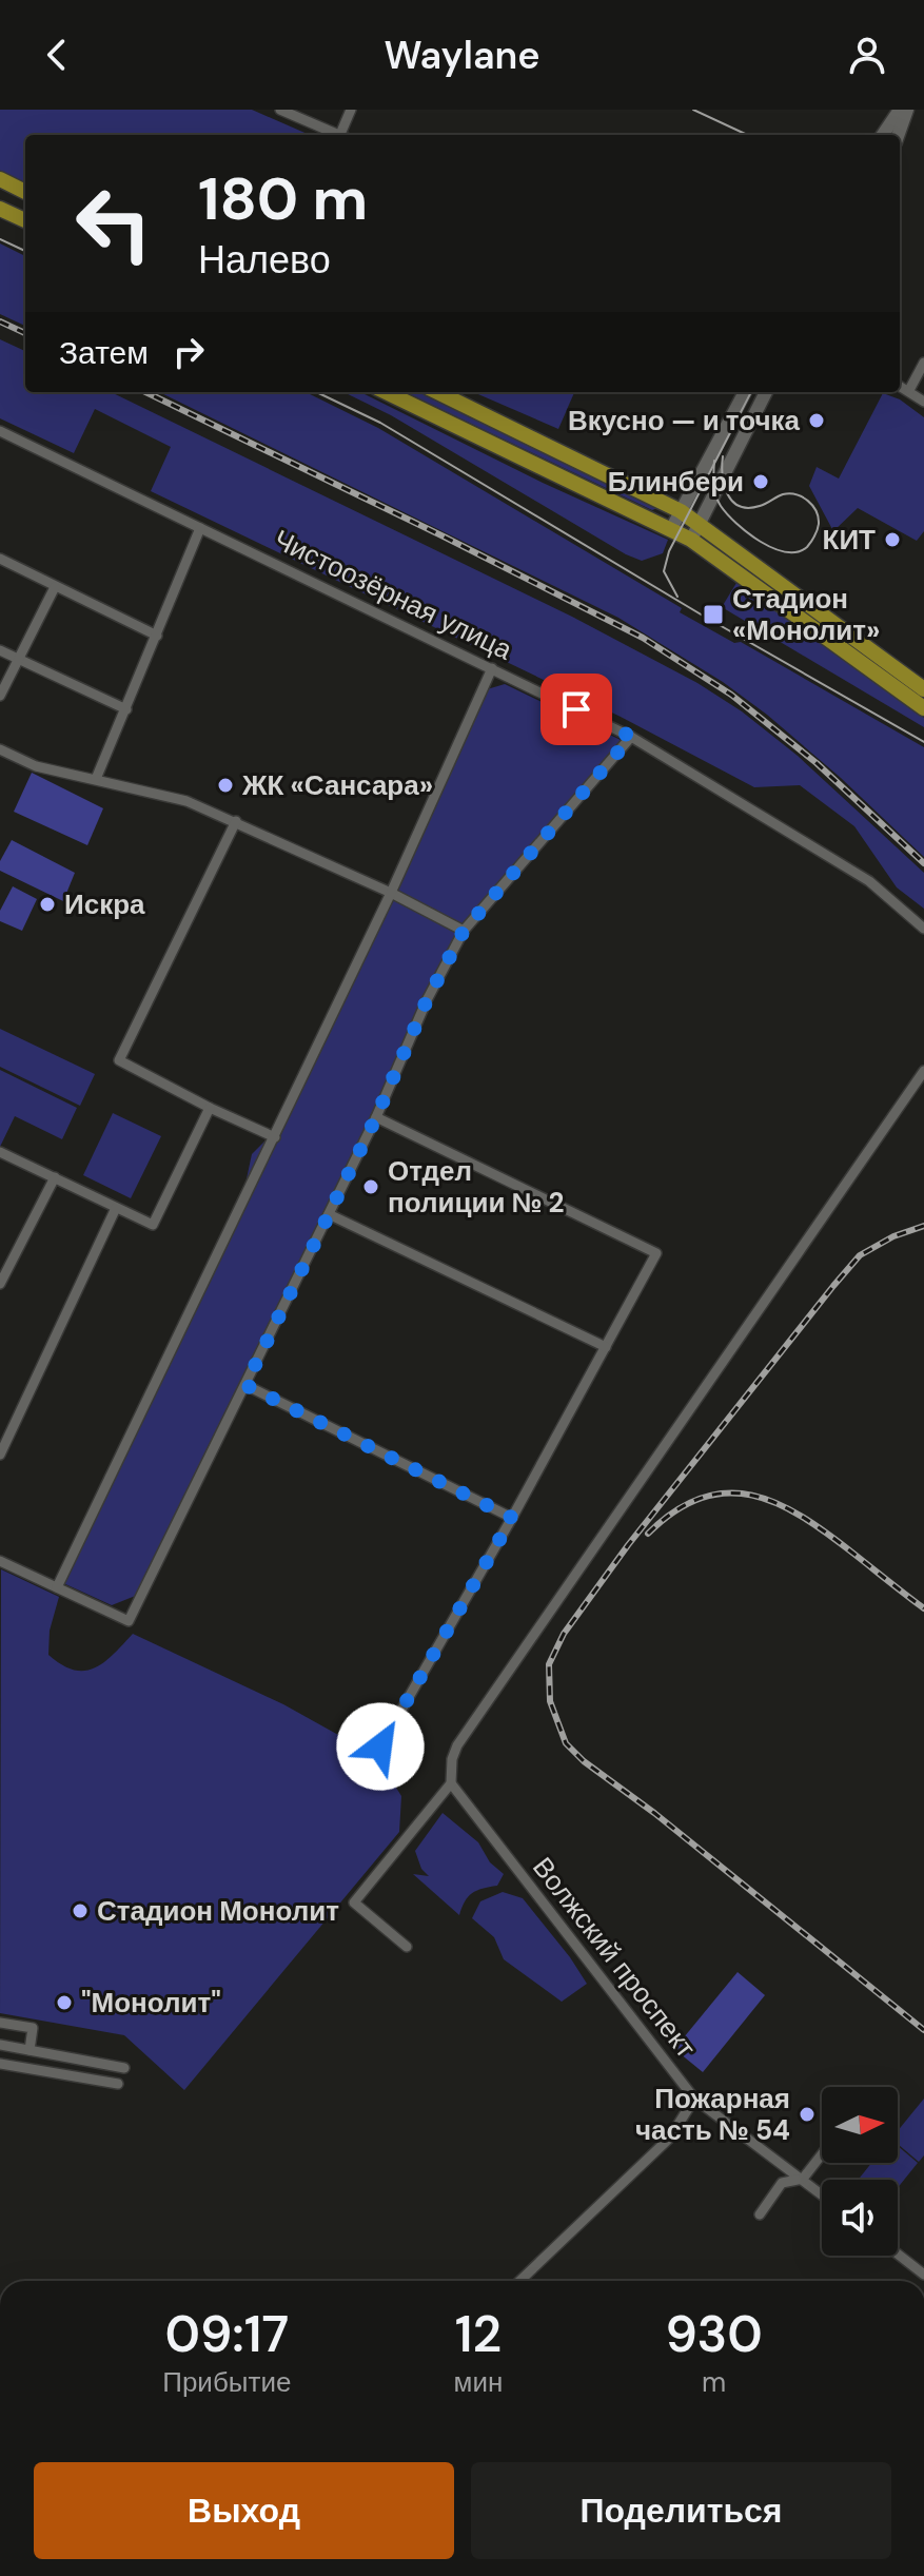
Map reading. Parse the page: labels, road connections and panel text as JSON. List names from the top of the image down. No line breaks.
{"streets":{"street":["Чистоозёрная улица","Волжский проспект"]},"places":{"other":["Вкусно — и точка","Блинбери","КИТ","ЖК «Сансара»","Искра","Отдел полиции № 2","Стадион Монолит","\"Монолит\"","Пожарная часть № 54"],"transit":["Стадион «Монолит»"]},"north":"right","page":{"header":"Waylane","turn":["180 m","Налево"],"then":"Затем","eta":["09:17","Прибытие","12","мин","930","m"],"buttons":["Выход","Поделиться"]}}
